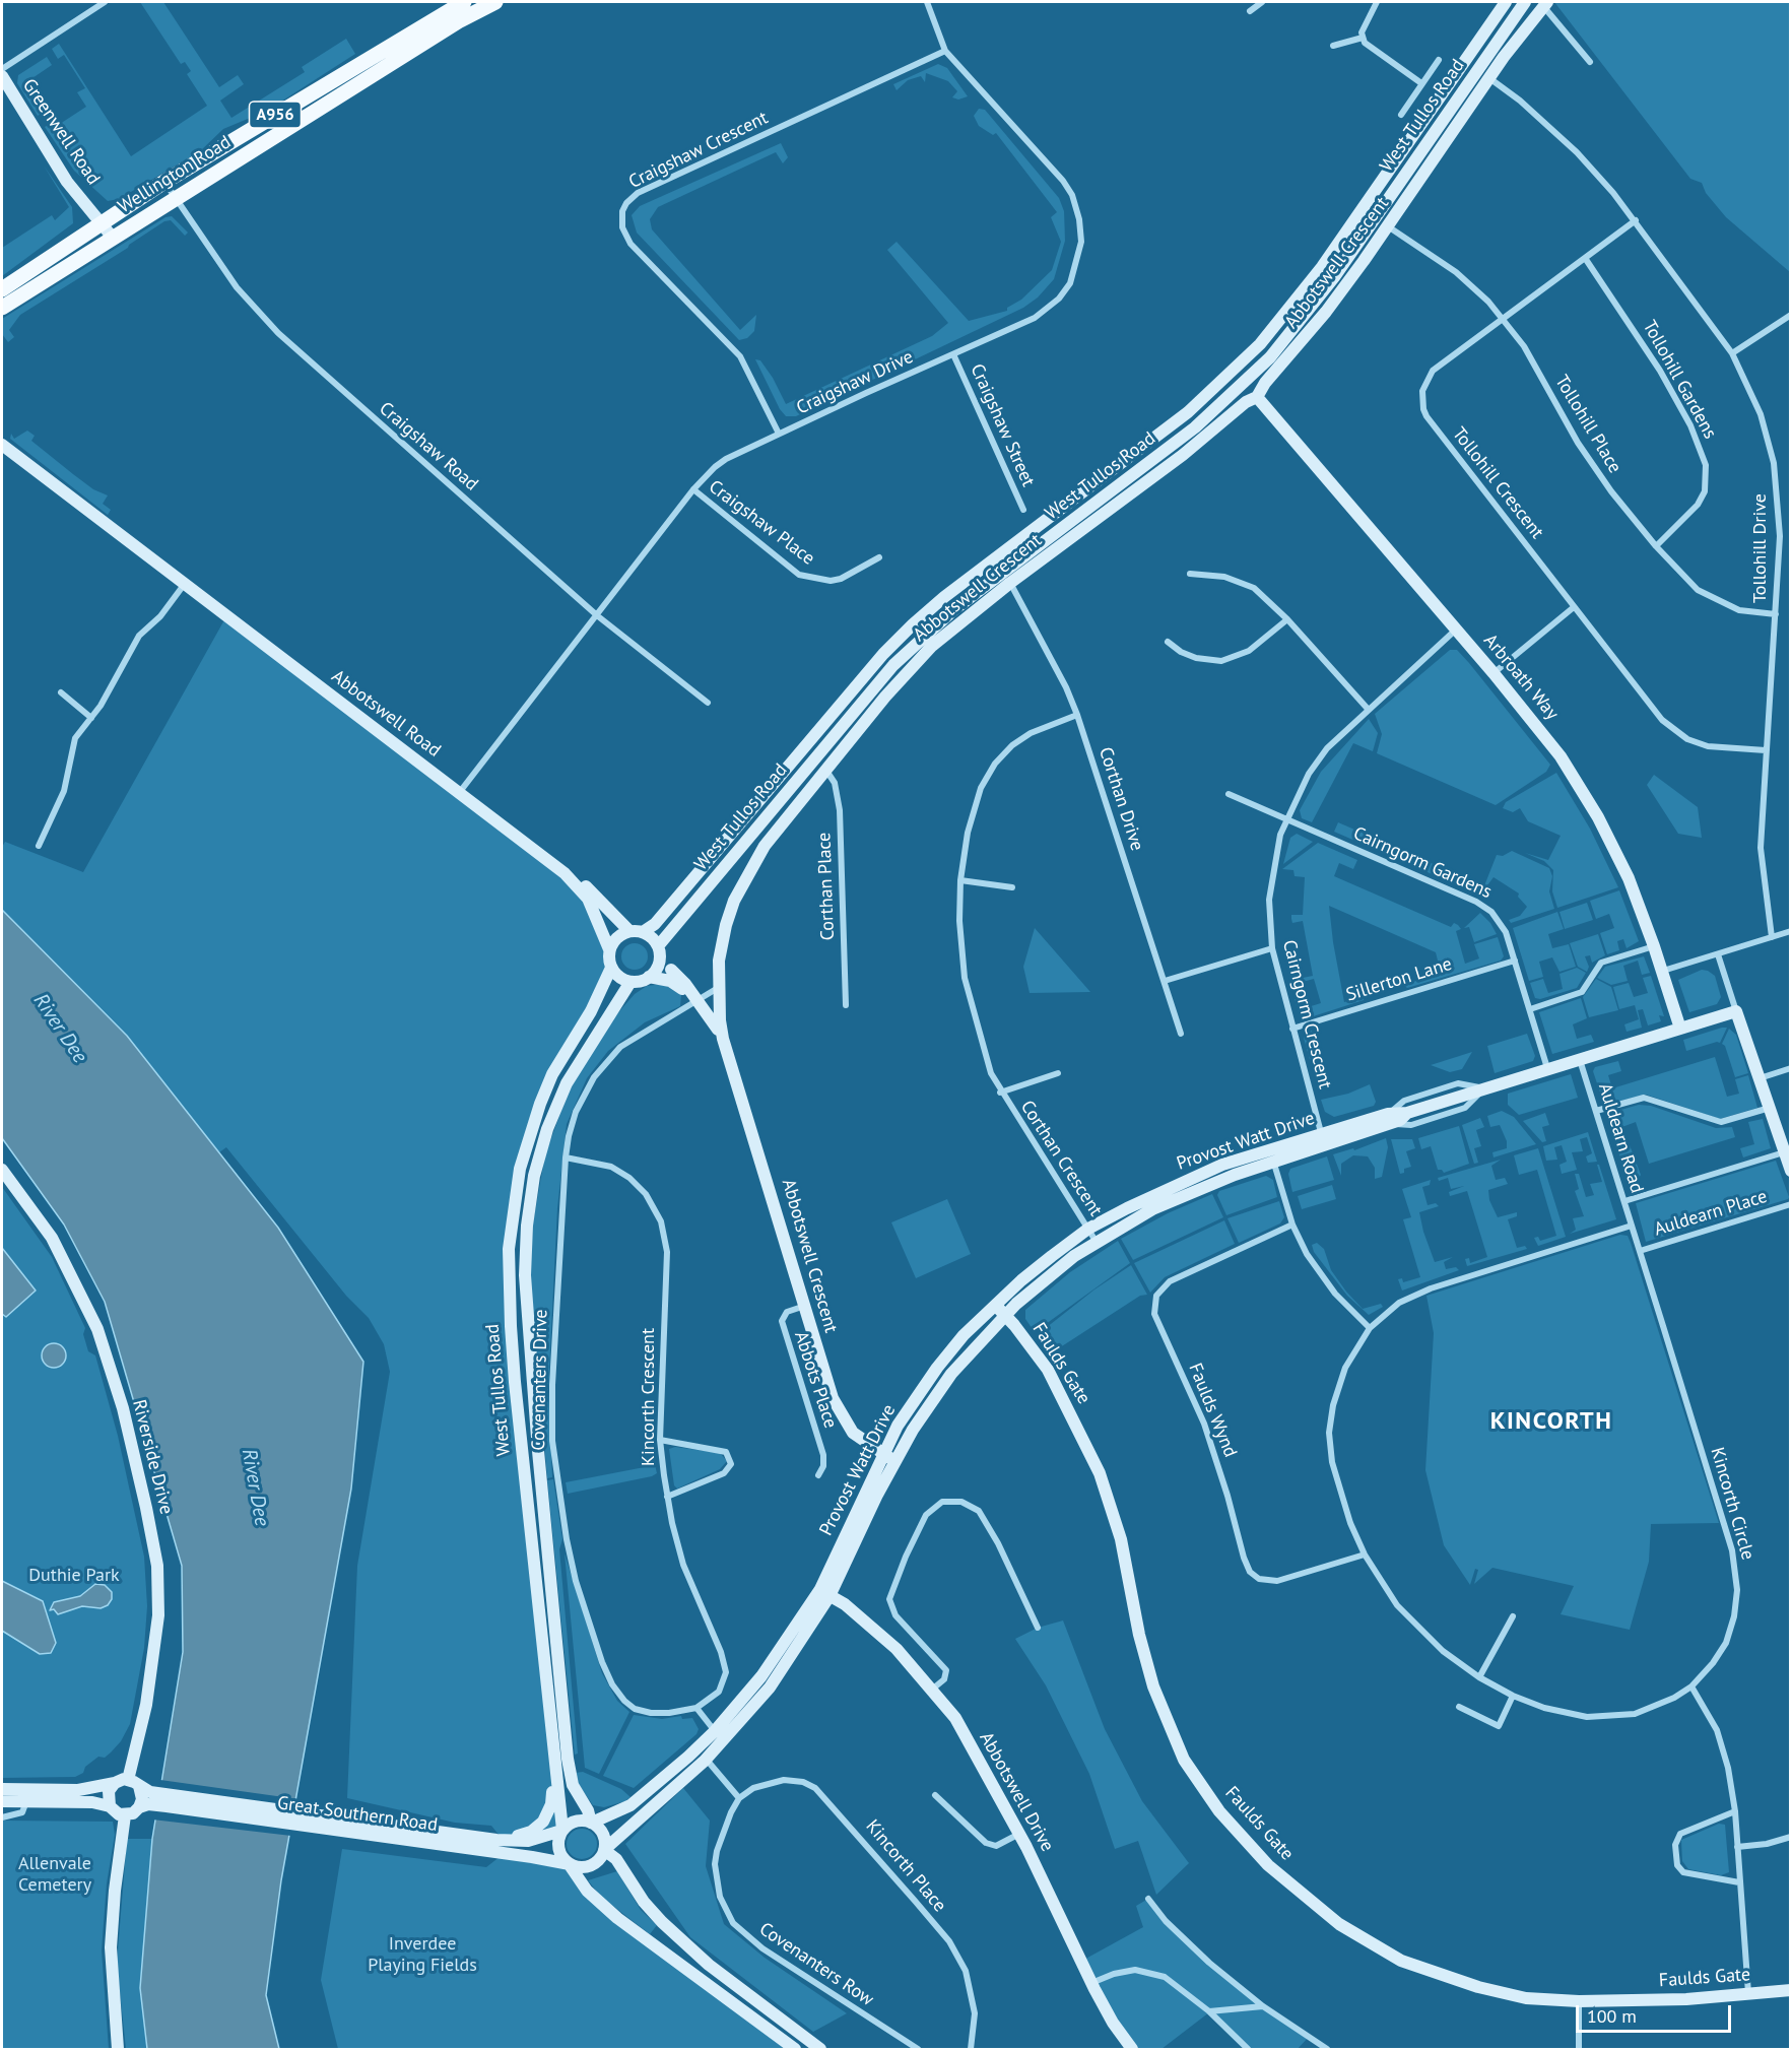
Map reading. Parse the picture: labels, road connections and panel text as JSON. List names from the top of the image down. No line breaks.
{"streets":{"main road":["A956","Wellington Road"],"street":["West Tullos Road","Greenwell Road","Craigshaw Crescent","Abbotswell Crescent","Tollohill Gardens","Craigshaw Drive","Tollohill Place","Craigshaw Street","Craigshaw Road","Tollohill Crescent","Craigshaw Place","Tollohill Drive","Arbroath Way","Abbotswell Road","Corthan Drive","Cairngorm Gardens","Corthan Place","Sillerton Lane","Cairngorm Crescent","Auldearn Road","Provost Watt Drive","Corthan Crescent","Auldearn Place","Faulds Gate","Covenanters Drive","Abbots Place","Kincorth Crescent","Faulds Wynd","Riverside Drive","Kincorth Circle","Abbotswell Drive","Great Southern Road","Kincorth Place","Covenanters Row"]},"crossings":[["West Tullos Road","Abbotswell Crescent"],["West Tullos Road","Provost Watt Drive"],["West Tullos Road","Great Southern Road"],["Greenwell Road","Wellington Road"],["Craigshaw Crescent","Craigshaw Drive"],["Wellington Road","Craigshaw Road"],["Abbotswell Crescent","Tollohill Place"],["Abbotswell Crescent","Tollohill Drive"],["Abbotswell Crescent","Arbroath Way"],["Abbotswell Crescent","Corthan Drive"],["Abbotswell Crescent","Corthan Place"],["Abbotswell Crescent","Provost Watt Drive"],["Abbotswell Crescent","Covenanters Drive"],["Abbotswell Crescent","Abbots Place"],["Tollohill Gardens","Tollohill Place"],["Tollohill Gardens","Tollohill Crescent"],["Craigshaw Drive","Craigshaw Street"],["Craigshaw Drive","Craigshaw Road"],["Craigshaw Drive","Craigshaw Place"],["Craigshaw Drive","Abbotswell Road"],["Tollohill Place","Tollohill Crescent"],["Tollohill Place","Tollohill Drive"],["Tollohill Crescent","Tollohill Drive"],["Arbroath Way","Cairngorm Crescent"],["Arbroath Way","Provost Watt Drive"],["Corthan Drive","Corthan Crescent"],["Cairngorm Gardens","Sillerton Lane"],["Cairngorm Gardens","Cairngorm Crescent"],["Cairngorm Gardens","Provost Watt Drive"],["Sillerton Lane","Cairngorm Crescent"],["Cairngorm Crescent","Provost Watt Drive"],["Auldearn Road","Provost Watt Drive"],["Auldearn Road","Kincorth Circle"],["Provost Watt Drive","Corthan Crescent"],["Provost Watt Drive","Faulds Gate"],["Provost Watt Drive","Abbotswell Drive"],["Provost Watt Drive","Great Southern Road"],["Auldearn Place","Kincorth Circle"],["Covenanters Drive","Kincorth Crescent"],["Faulds Wynd","Kincorth Circle"],["Riverside Drive","Great Southern Road"],["Kincorth Place","Covenanters Row"]],"districts":["KINCORTH"],"water":["River Dee"],"parks":["Duthie Park","Allenvale Cemetery","Inverdee Playing Fields"],"scale_bar":"100 m"}
